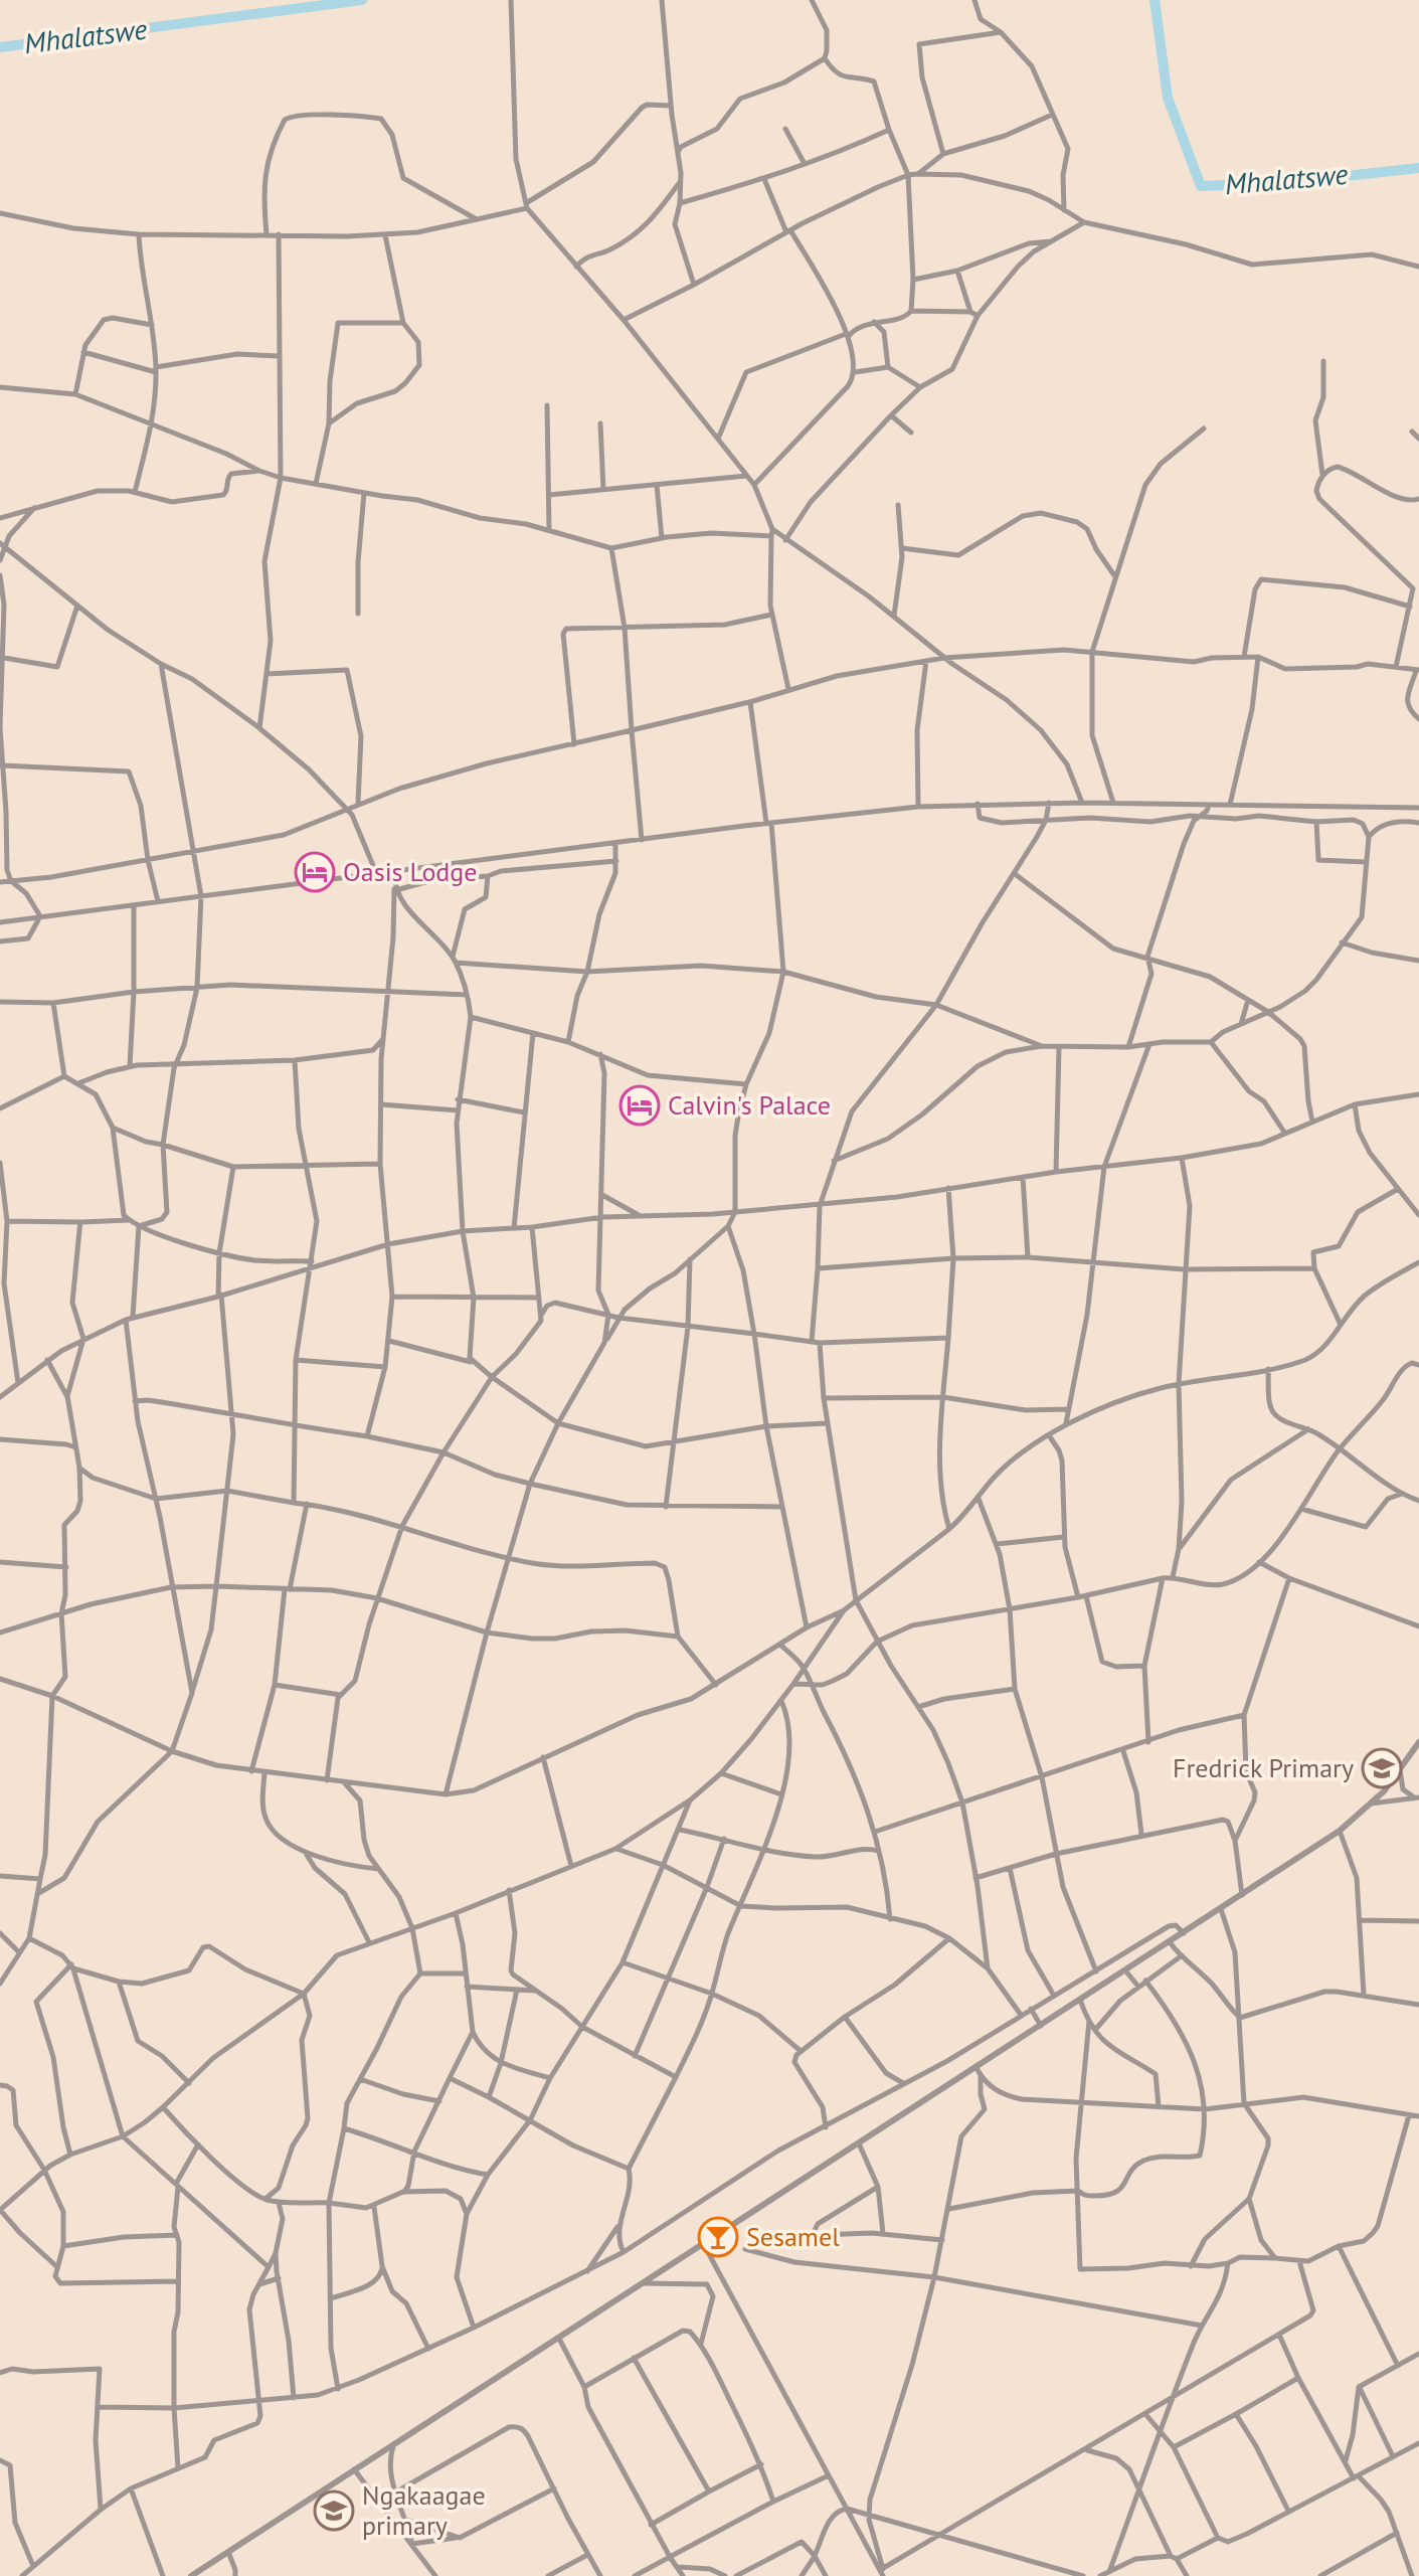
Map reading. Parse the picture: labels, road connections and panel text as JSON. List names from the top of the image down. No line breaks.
{"water":["Mhalatswe"],"places":{"hotel":["Oasis Lodge","Calvin's Palace"],"school or university":["Fredrick Primary","Ngakaagae primary"],"bar":["Sesamel"]}}
